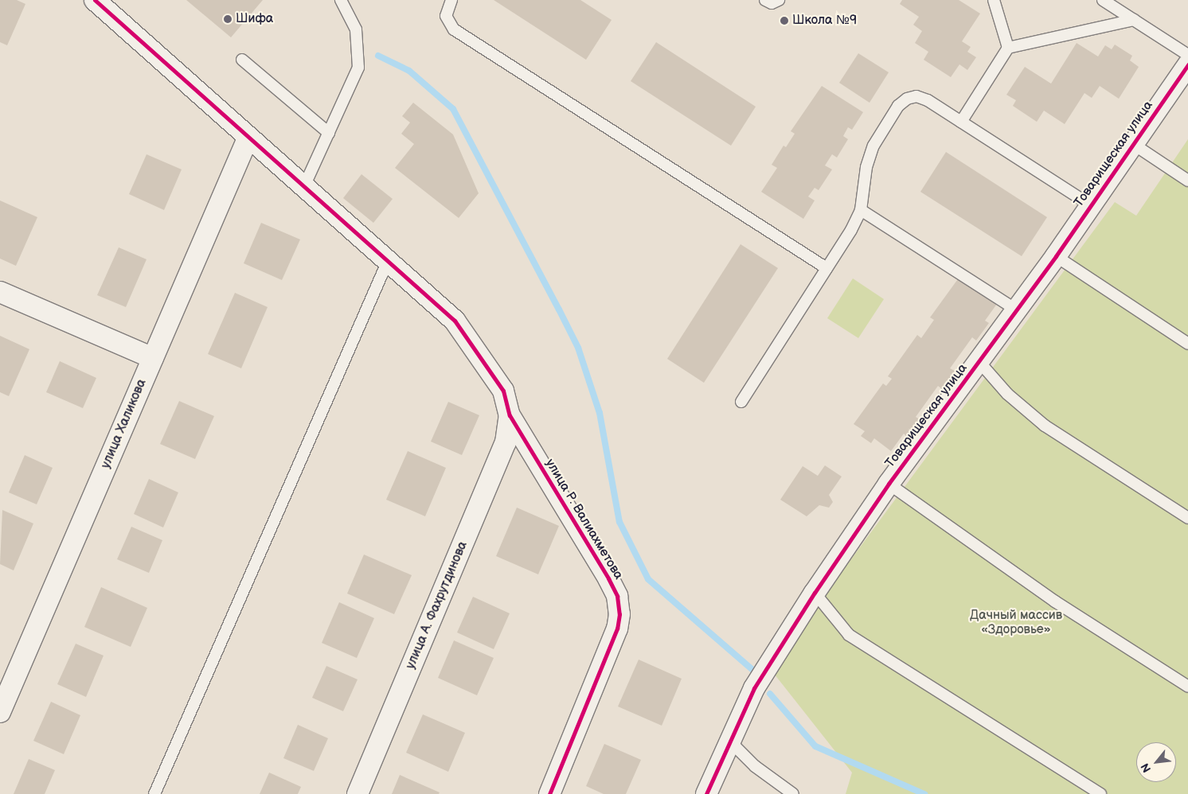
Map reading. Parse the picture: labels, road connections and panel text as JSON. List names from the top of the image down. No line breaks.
{"streets":{"street":["Товарищеская улица","улица Халикова","улица Р. Валиахметова","улица А. Фахрутдинова"]},"crossings":[["улица Р. Валиахметова","улица А. Фахрутдинова"]],"parks":["Дачный массив «Здоровье»"],"places":["Шифа","Школа №9"],"north":"bottom left"}
